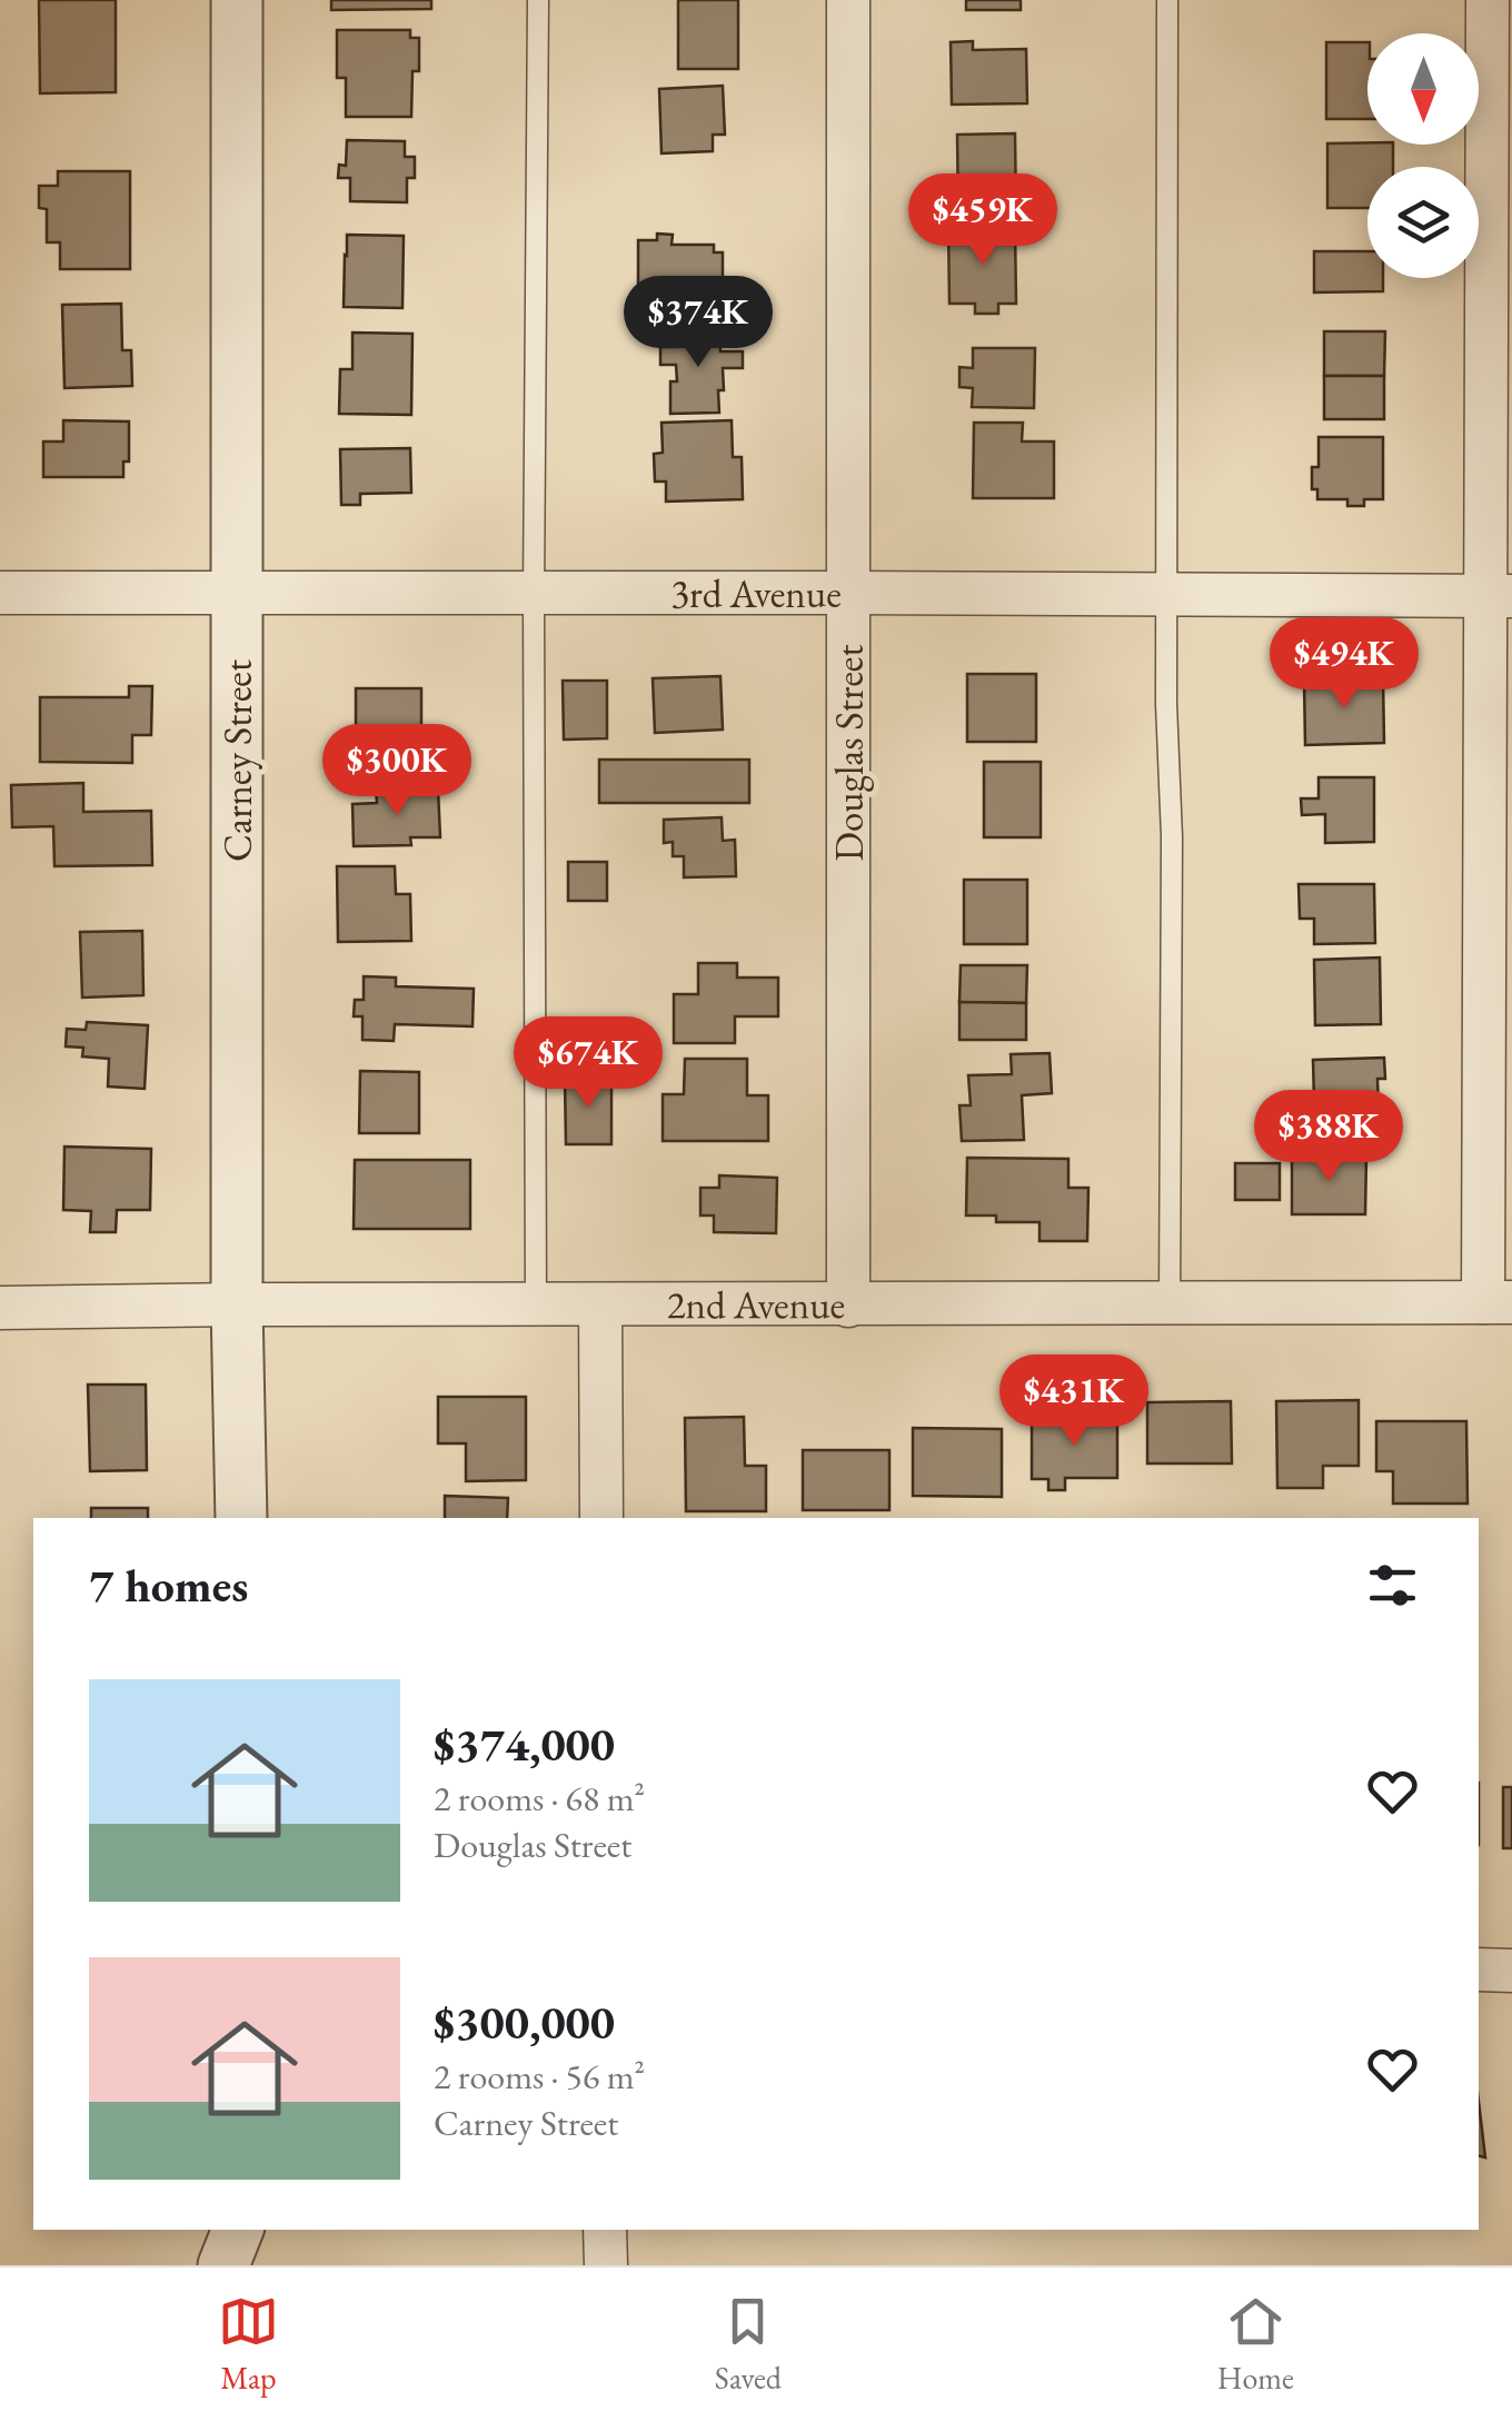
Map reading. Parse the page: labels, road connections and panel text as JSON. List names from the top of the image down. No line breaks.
{"streets":{"street":["3rd Avenue","Douglas Street","Carney Street","2nd Avenue"]},"crossings":[["3rd Avenue","Douglas Street"],["3rd Avenue","Carney Street"],["Douglas Street","2nd Avenue"],["Carney Street","2nd Avenue"]],"north":"bottom","page":{"price":["$459K","$374K","$494K","$300K","$674K","$388K","$431K"],"heading":"7 homes","list":[{"name":"$374,000","note":"2 rooms · 68 m² · Douglas Street"},{"name":"$300,000","note":"2 rooms · 56 m² · Carney Street"}],"tabs":["Map","Saved","Home"]}}
